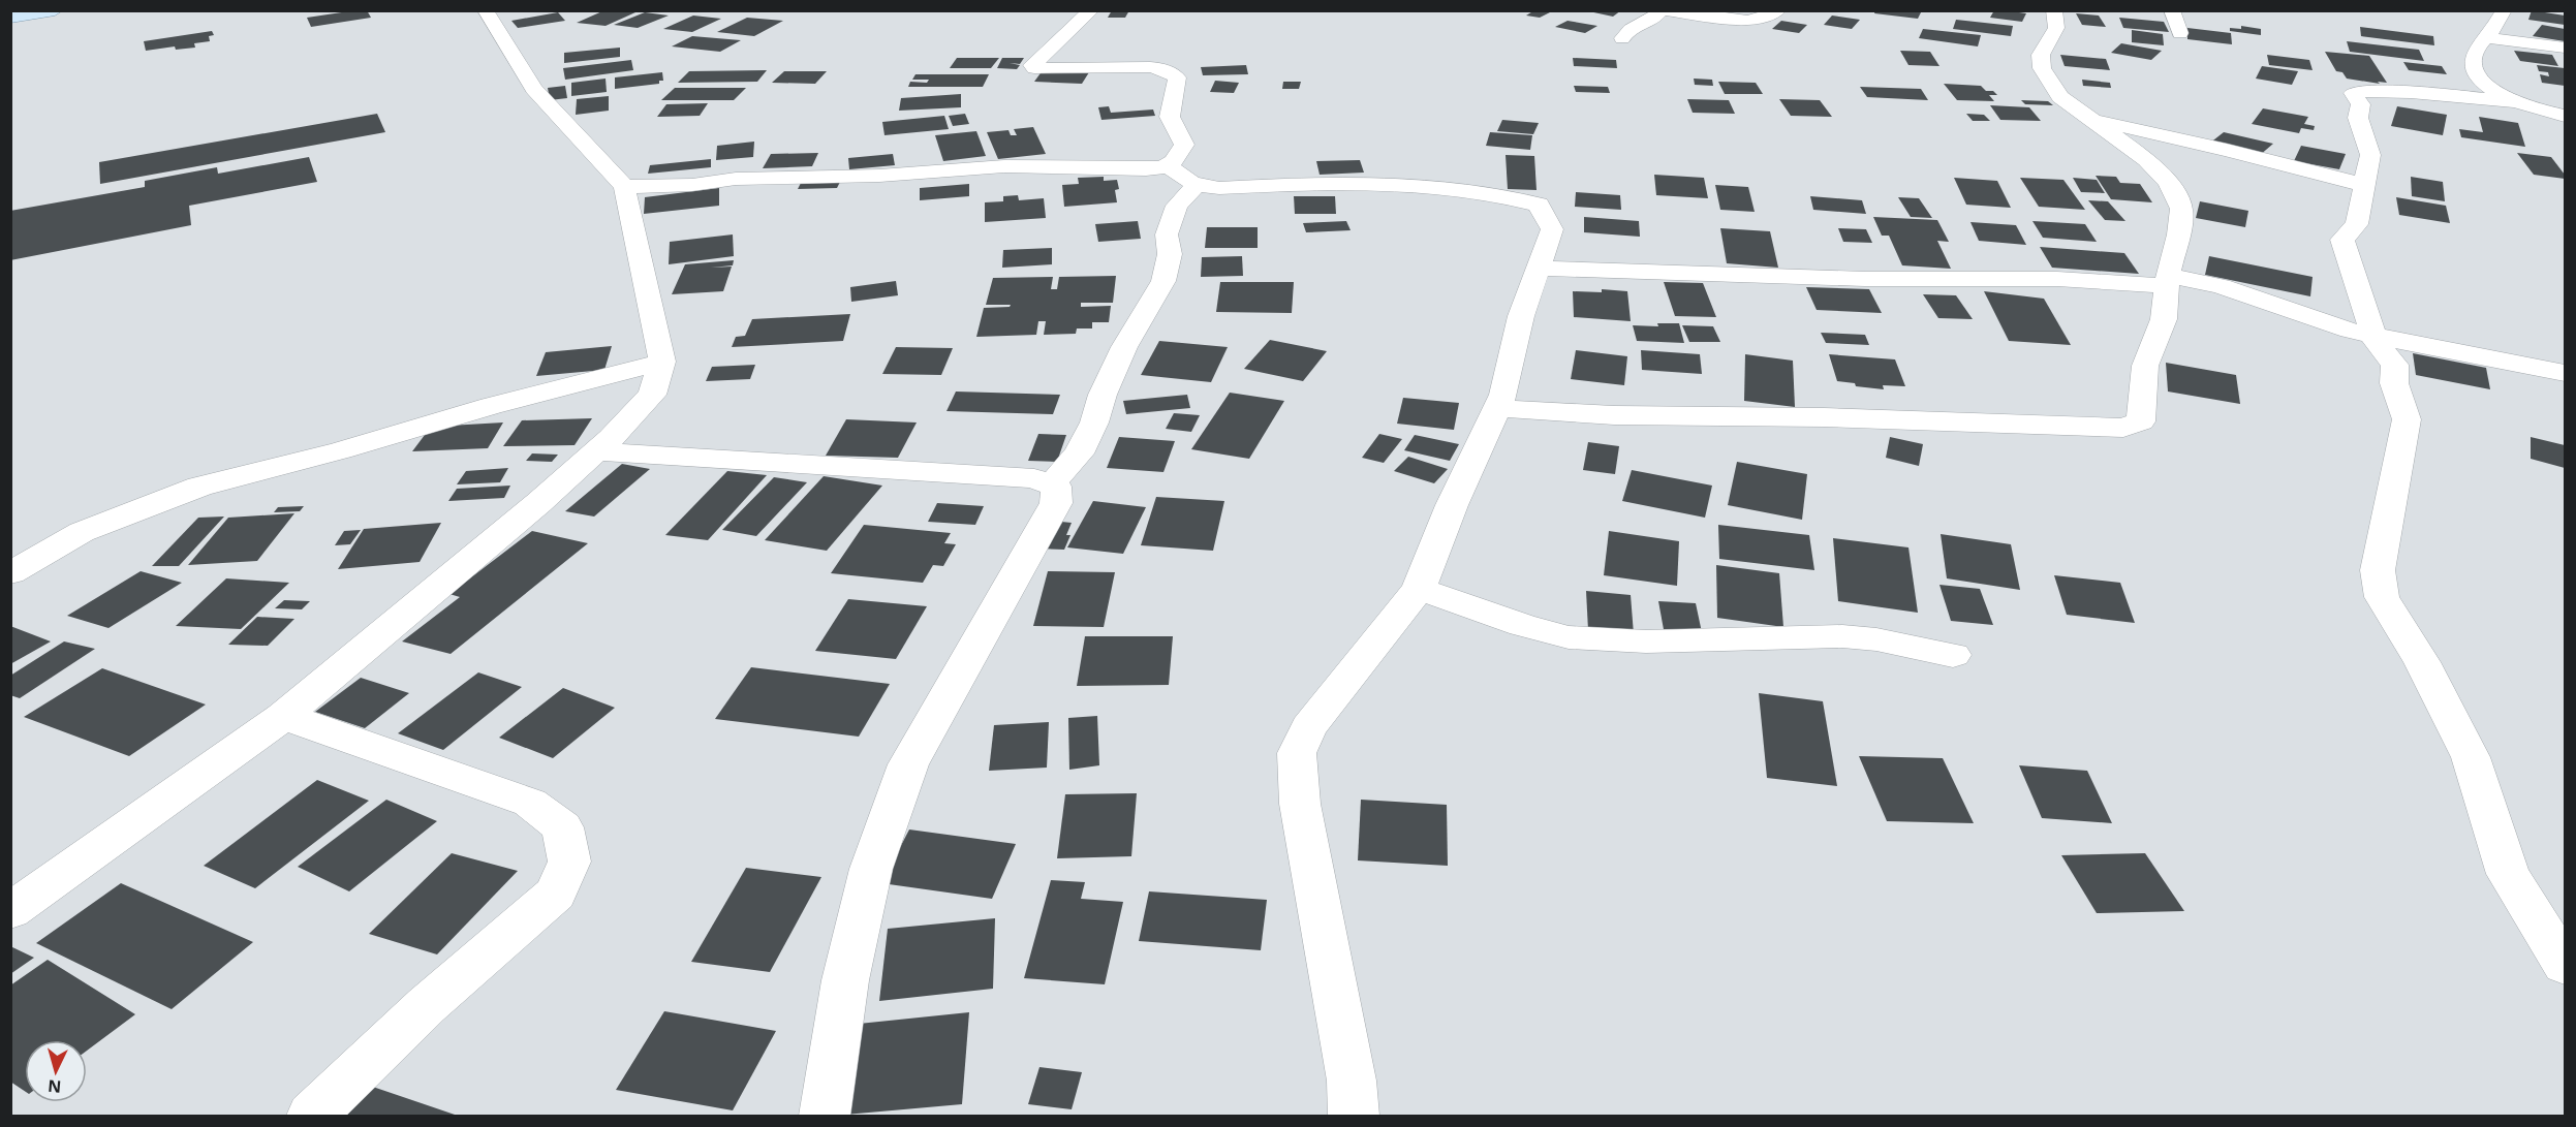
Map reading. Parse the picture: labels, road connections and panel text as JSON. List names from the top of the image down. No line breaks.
{"north":"bottom"}
